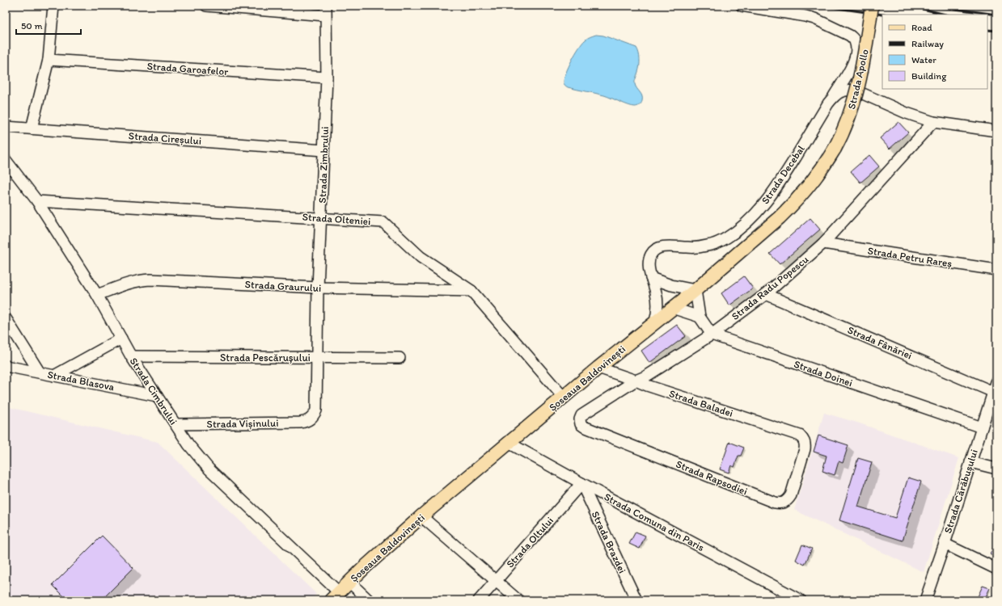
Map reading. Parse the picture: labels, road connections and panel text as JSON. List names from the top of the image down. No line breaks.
{"streets":{"main road":["Strada Apollo","Șoseaua Baldovinești"],"street":["Strada Garoafelor","Strada Cireșului","Strada Zimbrului","Strada Decebal","Strada Olteniei","Strada Petru Rareș","Strada Graurului","Strada Radu Popescu","Strada Fânăriei","Strada Pescărușului","Strada Doinei","Strada Blasova","Strada Cimbrului","Strada Baladei","Strada Vișinului","Strada Rapsodiei","Strada Cărăbușului","Strada Comuna din Paris","Strada Oltului","Strada Brazdei"]},"crossings":[["Strada Garoafelor","Strada Zimbrului"],["Strada Apollo","Șoseaua Baldovinești"],["Strada Cireșului","Strada Zimbrului"],["Strada Zimbrului","Strada Olteniei"],["Strada Zimbrului","Strada Graurului"],["Strada Zimbrului","Strada Pescărușului"],["Strada Zimbrului","Strada Vișinului"],["Strada Decebal","Strada Radu Popescu"],["Strada Decebal","Șoseaua Baldovinești"],["Strada Olteniei","Strada Graurului"],["Strada Olteniei","Șoseaua Baldovinești"],["Strada Olteniei","Strada Cimbrului"],["Strada Petru Rareș","Strada Radu Popescu"],["Strada Graurului","Strada Cimbrului"],["Strada Radu Popescu","Strada Fânăriei"],["Strada Radu Popescu","Strada Doinei"],["Strada Radu Popescu","Strada Baladei"],["Strada Radu Popescu","Strada Rapsodiei"],["Strada Fânăriei","Strada Cărăbușului"],["Strada Pescărușului","Strada Cimbrului"],["Strada Doinei","Strada Cărăbușului"],["Șoseaua Baldovinești","Strada Cimbrului"],["Șoseaua Baldovinești","Strada Baladei"],["Șoseaua Baldovinești","Strada Comuna din Paris"],["Strada Blasova","Strada Cimbrului"],["Strada Cimbrului","Strada Vișinului"],["Strada Baladei","Strada Rapsodiei"],["Strada Comuna din Paris","Strada Oltului"],["Strada Comuna din Paris","Strada Brazdei"],["Strada Oltului","Strada Brazdei"]],"legend":["Road","Railway","Water","Building"],"scale_bar":"50 m"}
